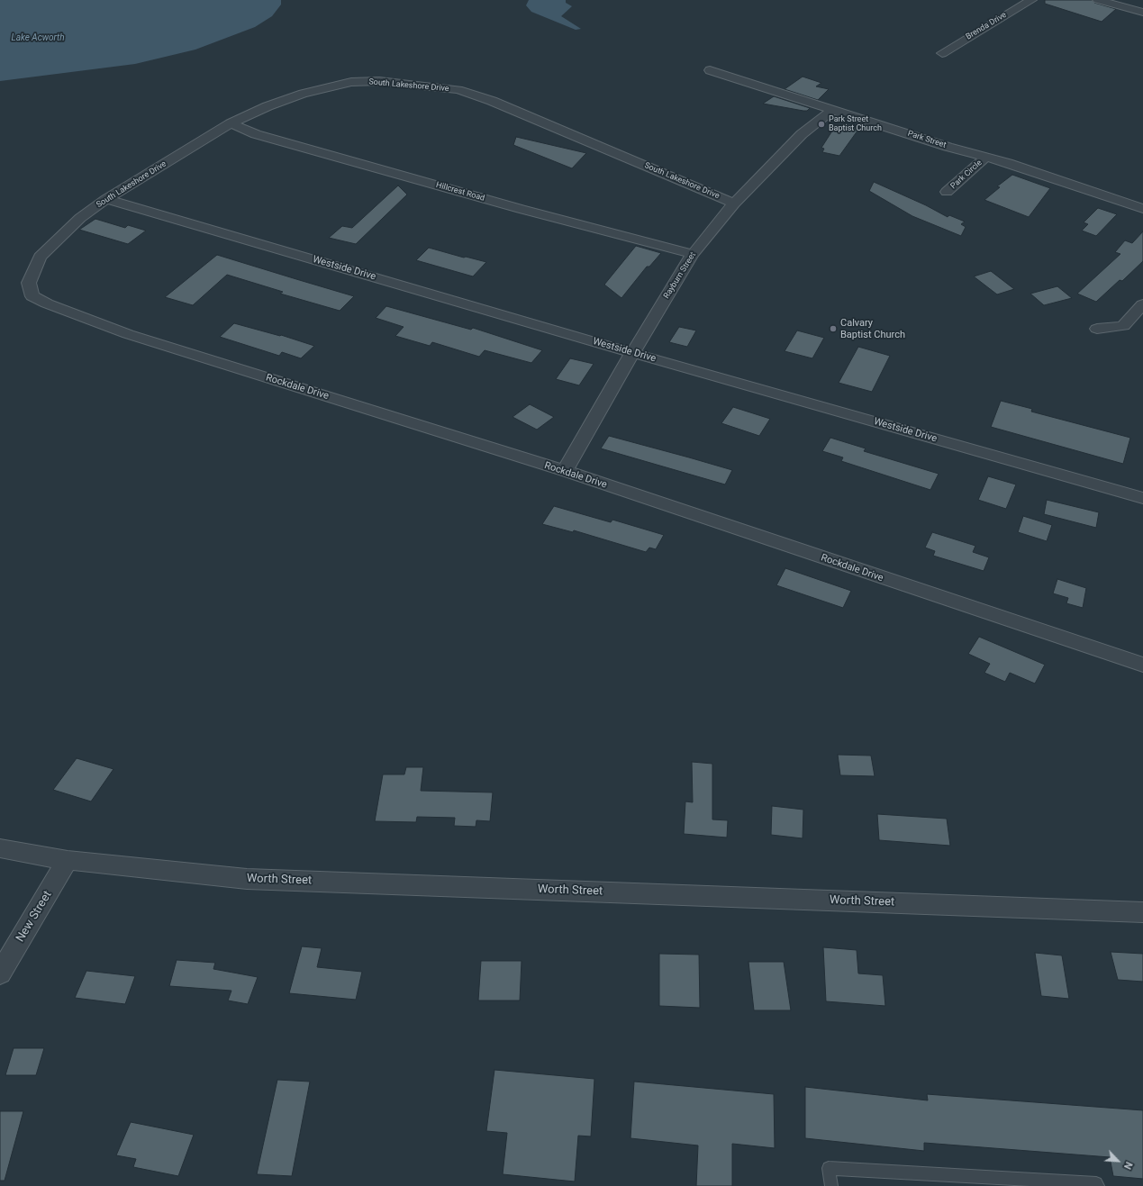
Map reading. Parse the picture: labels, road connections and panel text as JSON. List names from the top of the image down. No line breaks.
{"streets":{"street":["Brenda Drive","South Lakeshore Drive","Park Street","Park Circle","Hillcrest Road","Westside Drive","Rayburn Street","Rockdale Drive","Worth Street","New Street"]},"crossings":[["South Lakeshore Drive","Hillcrest Road"],["South Lakeshore Drive","Westside Drive"],["South Lakeshore Drive","Rayburn Street"],["South Lakeshore Drive","Rockdale Drive"],["Park Street","Park Circle"],["Park Street","Rayburn Street"],["Hillcrest Road","Rayburn Street"],["Westside Drive","Rayburn Street"],["Rayburn Street","Rockdale Drive"],["Worth Street","New Street"]],"water":["Lake Acworth"],"places":["Park Street Baptist Church","Calvary Baptist Church"],"north":"bottom right"}
